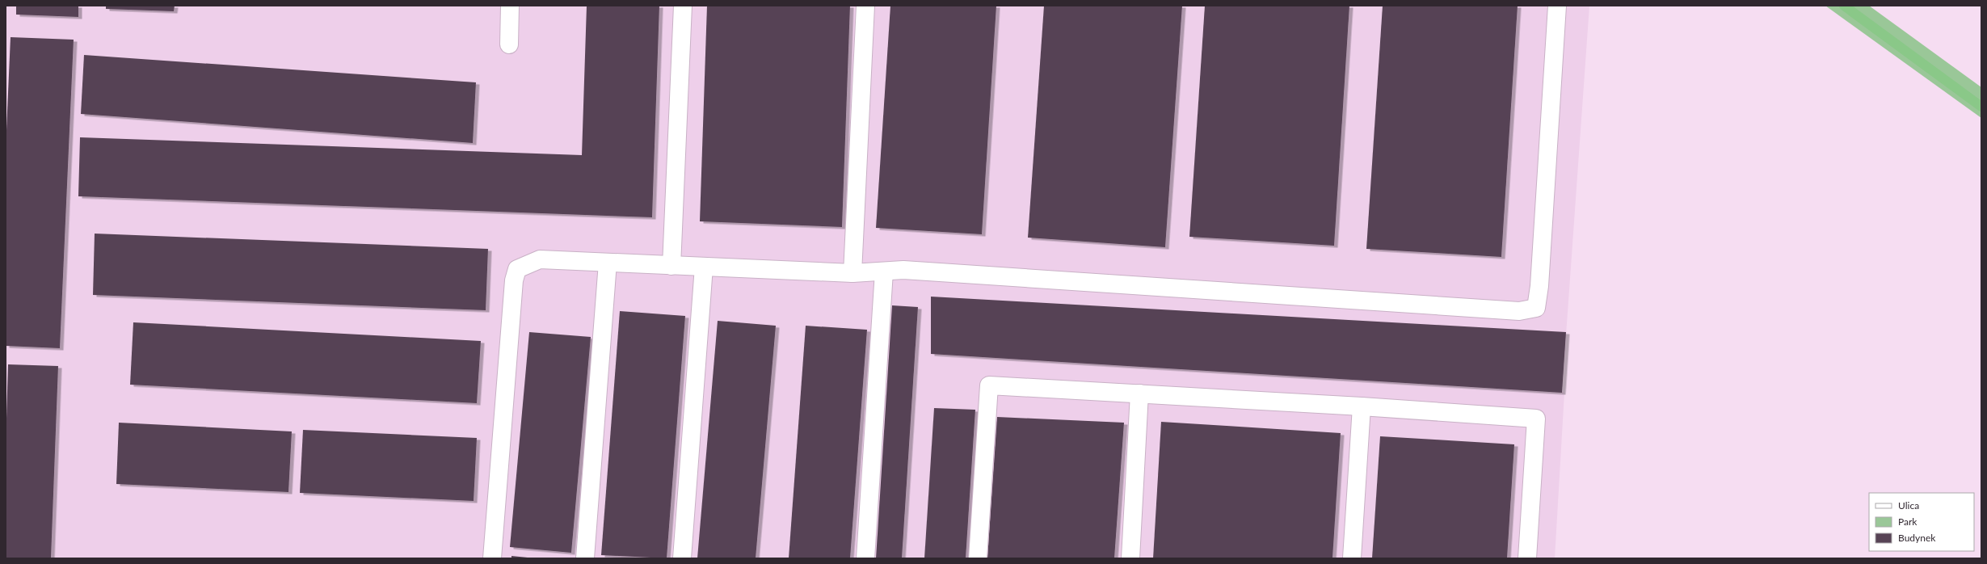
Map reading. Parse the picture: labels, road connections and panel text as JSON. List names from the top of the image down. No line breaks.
{"legend":["Ulica","Park","Budynek"]}
